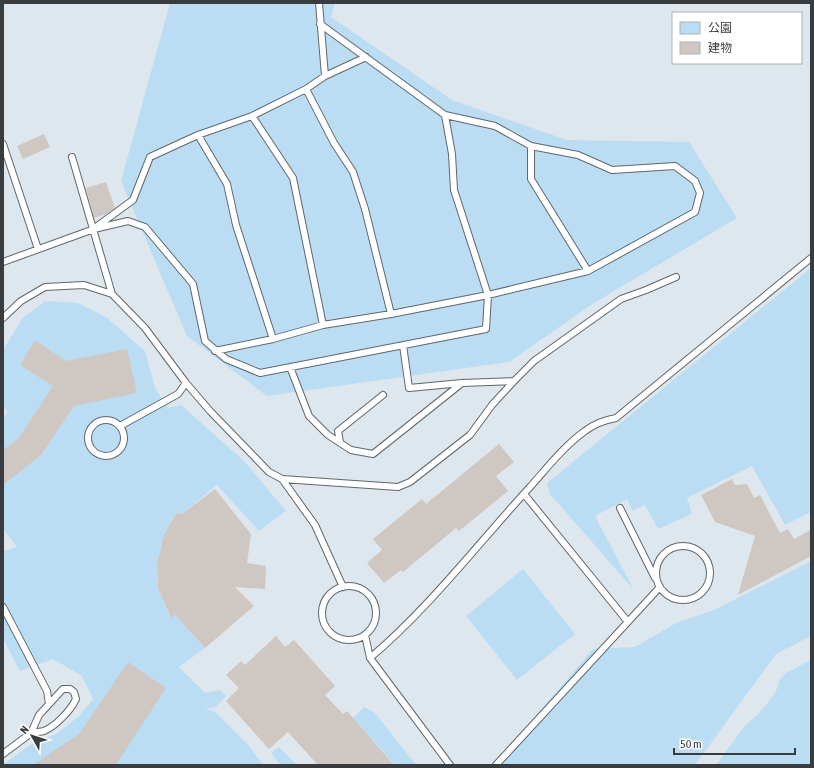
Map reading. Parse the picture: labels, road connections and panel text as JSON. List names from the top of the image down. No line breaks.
{"legend":["公園","建物"],"scale_bar":"50 m","north":"top left"}
